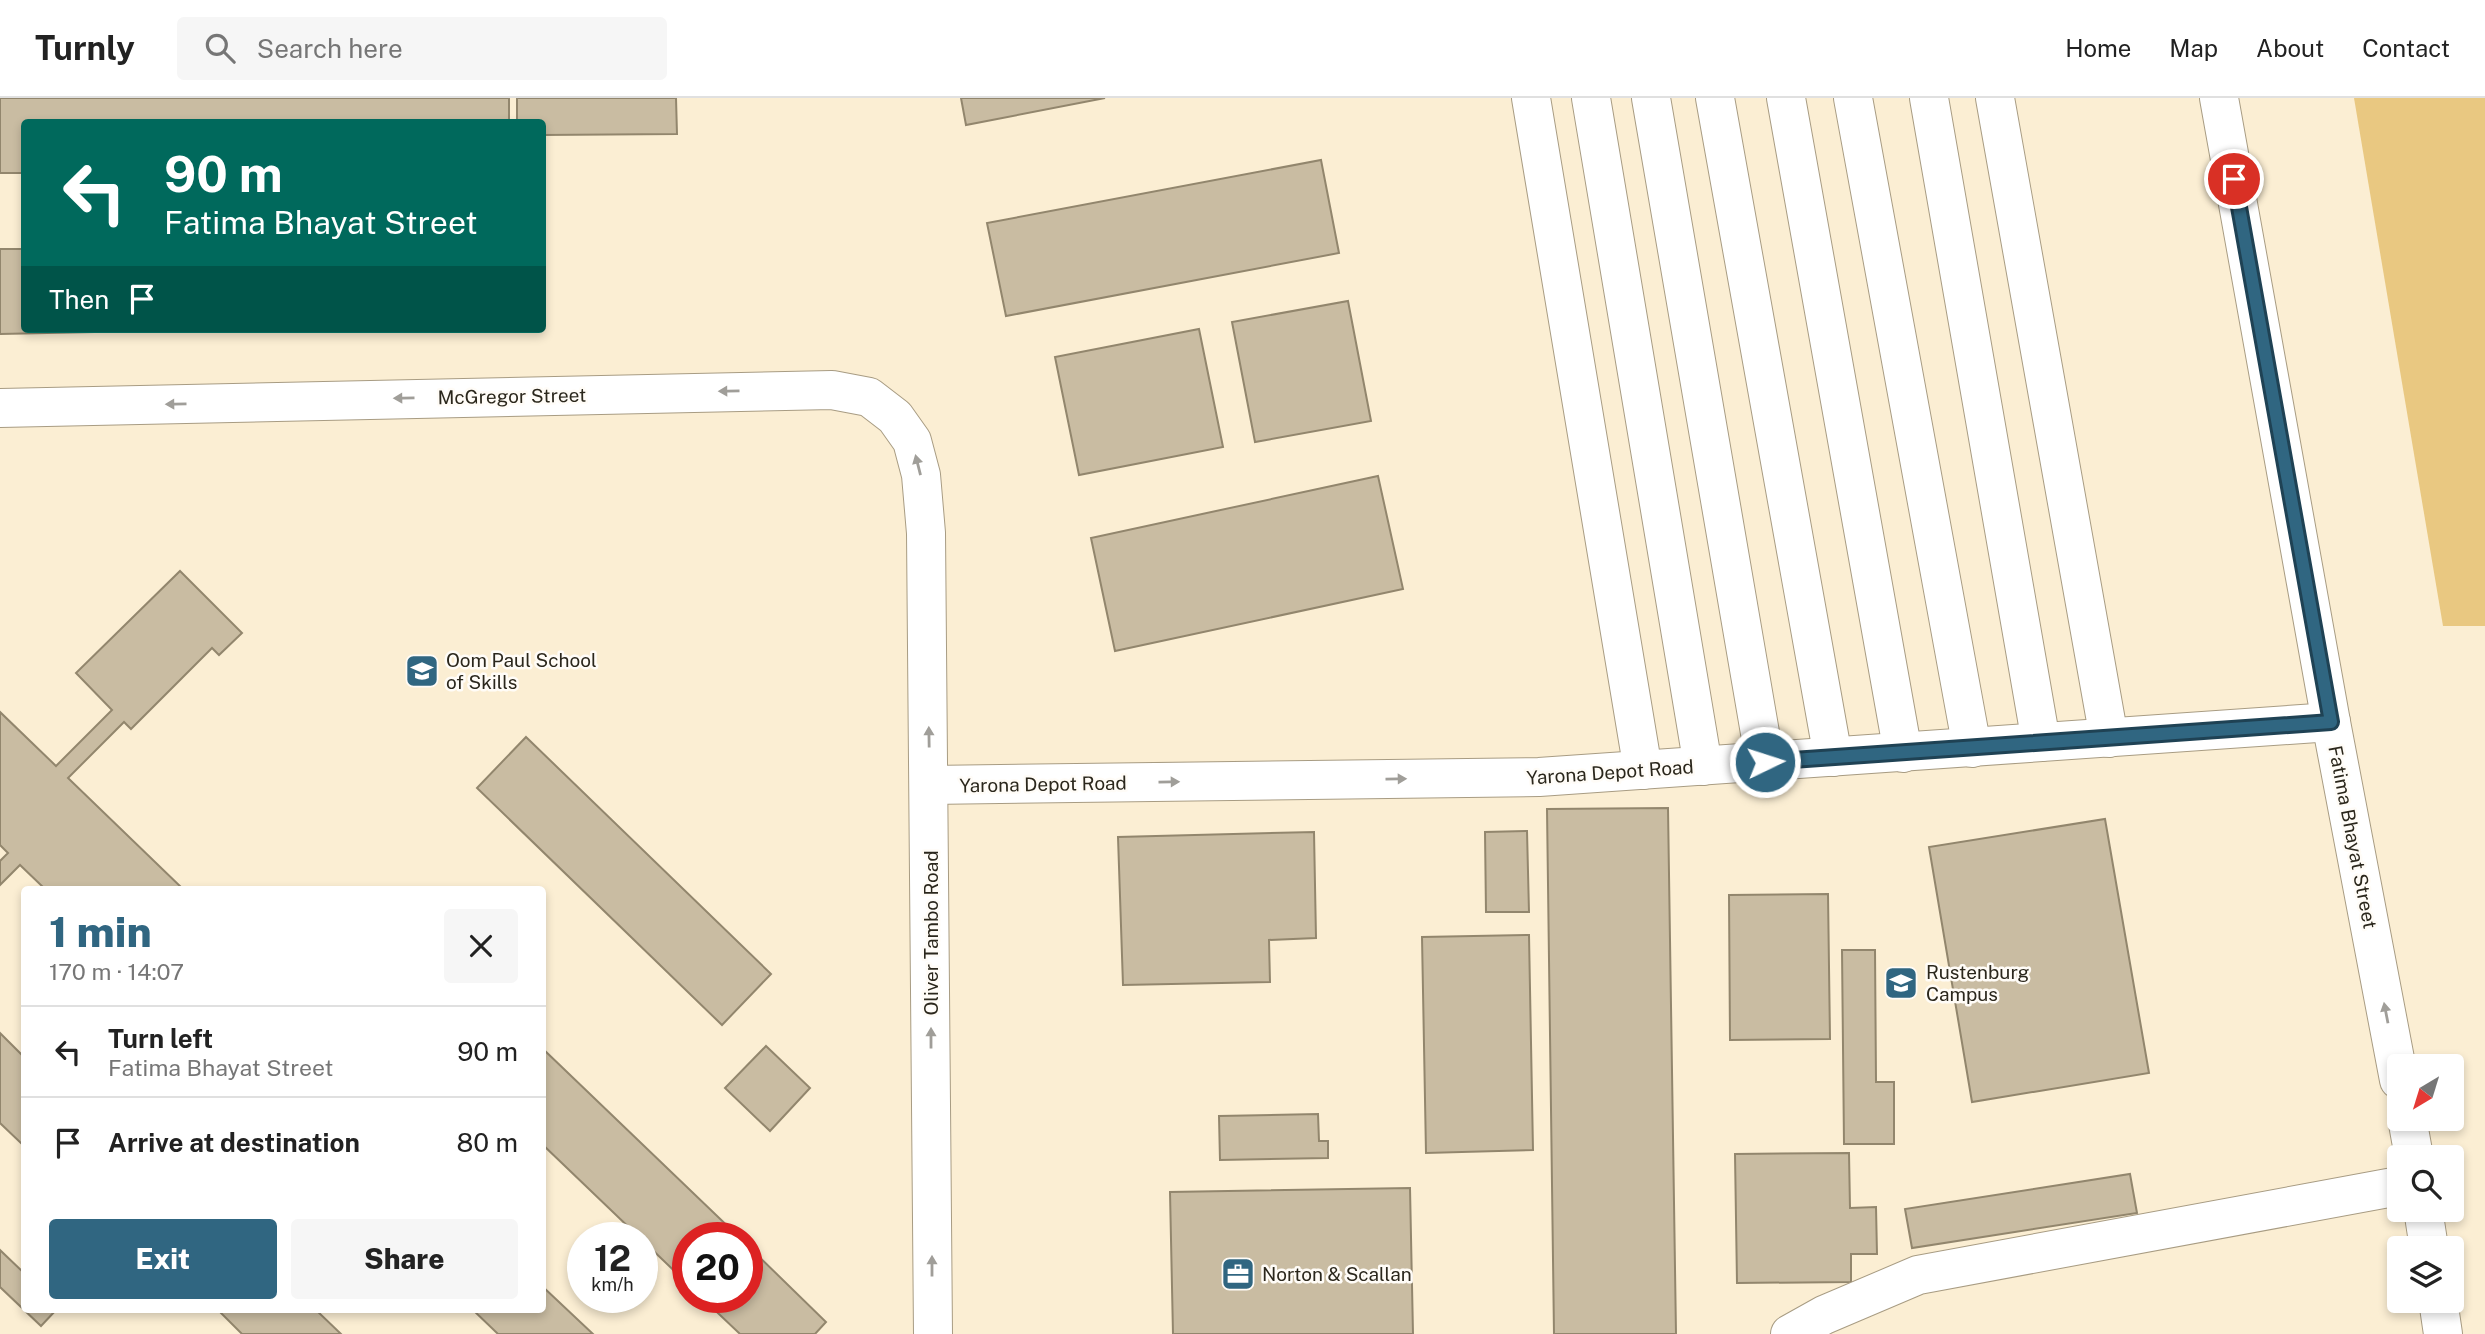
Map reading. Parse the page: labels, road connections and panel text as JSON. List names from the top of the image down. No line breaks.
{"streets":{"street":["McGregor Street","Yarona Depot Road","Fatima Bhayat Street","Oliver Tambo Road"]},"crossings":[["McGregor Street","Oliver Tambo Road"],["Yarona Depot Road","Fatima Bhayat Street"],["Yarona Depot Road","Oliver Tambo Road"]],"one_way":["McGregor Street","Yarona Depot Road","Oliver Tambo Road"],"places":{"school or university":["Oom Paul School of Skills","Rustenburg Campus"],"office":["Norton & Scallan"]},"north":"bottom left","page":{"header":"Turnly","search":"Search here","nav":["Home","Map","About","Contact"],"turn":["90 m","Fatima Bhayat Street"],"then":"Then","heading":["1 min","170 m · 14:07"],"list":[{"name":"Turn left","note":"Fatima Bhayat Street","value":"90 m"},{"name":"Arrive at destination","value":"80 m"}],"buttons":["Exit","Share"],"speed":"12 km/h","limit":"20"}}
